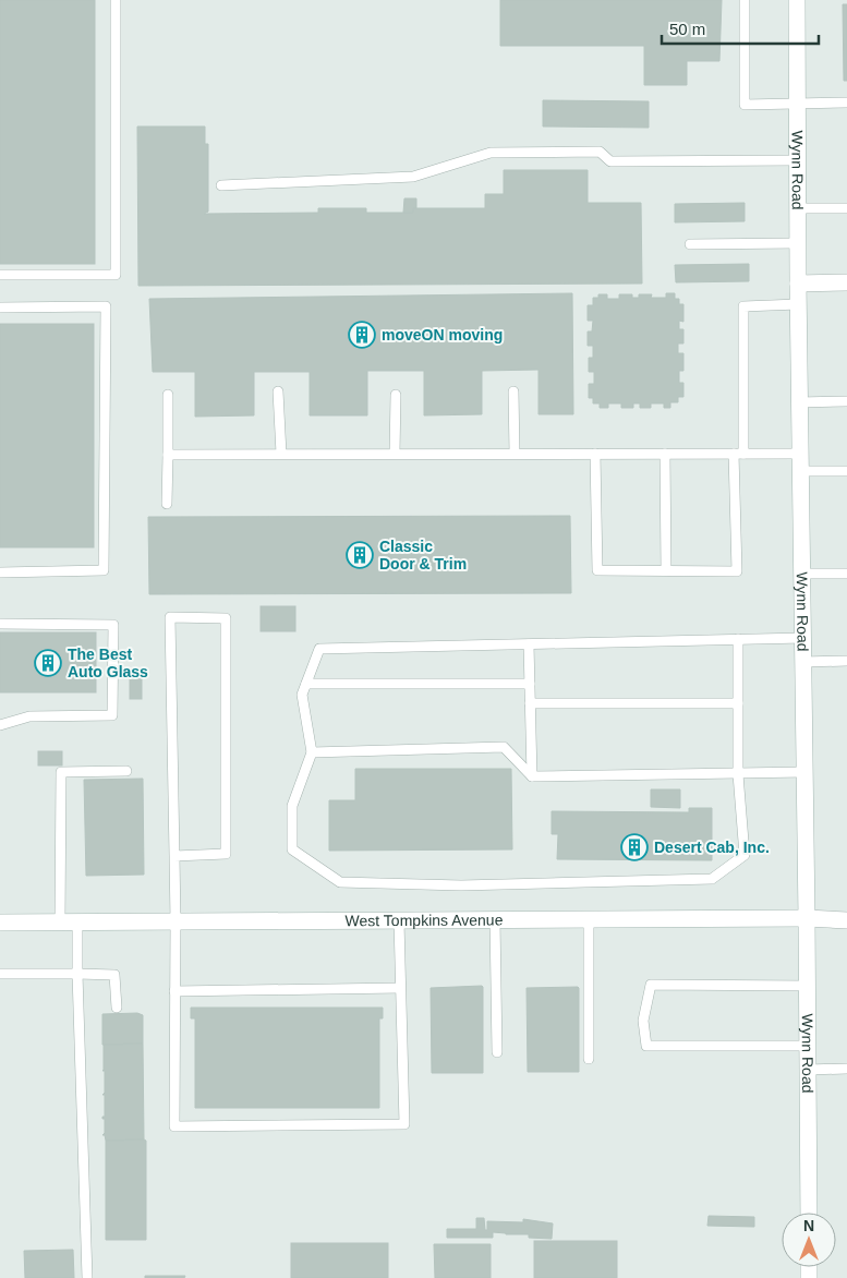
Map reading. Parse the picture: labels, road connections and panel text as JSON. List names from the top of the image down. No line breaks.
{"streets":{"street":["Wynn Road","West Tompkins Avenue"]},"crossings":[["Wynn Road","West Tompkins Avenue"]],"places":{"building":["moveON moving","Classic Door & Trim","The Best Auto Glass","Desert Cab, Inc."]},"scale_bar":"50 m","north":"top"}
